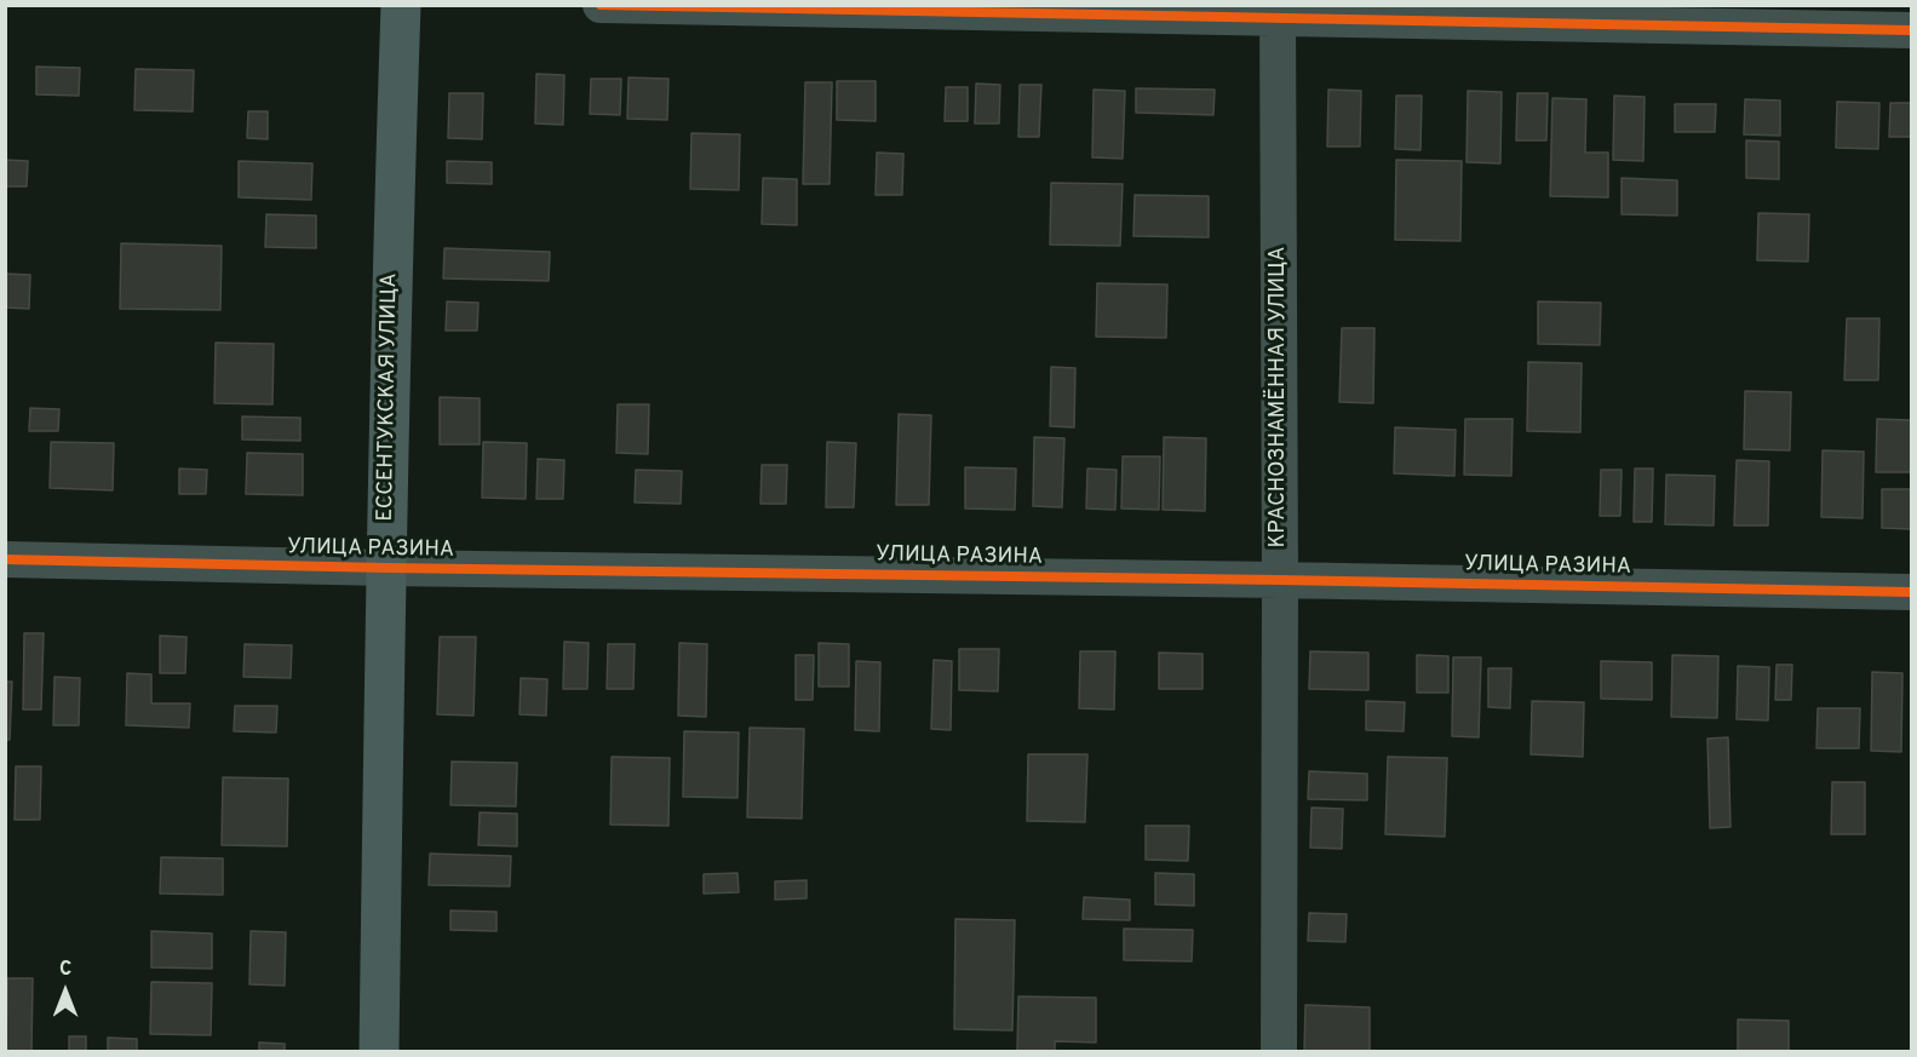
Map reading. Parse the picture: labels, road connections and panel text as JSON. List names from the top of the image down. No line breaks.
{"streets":{"street":["ЕССЕНТУКСКАЯ УЛИЦА","КРАСНОЗНАМЁННАЯ УЛИЦА","УЛИЦА РАЗИНА"]},"crossings":[["ЕССЕНТУКСКАЯ УЛИЦА","УЛИЦА РАЗИНА"],["КРАСНОЗНАМЁННАЯ УЛИЦА","УЛИЦА РАЗИНА"]],"north":"top"}
